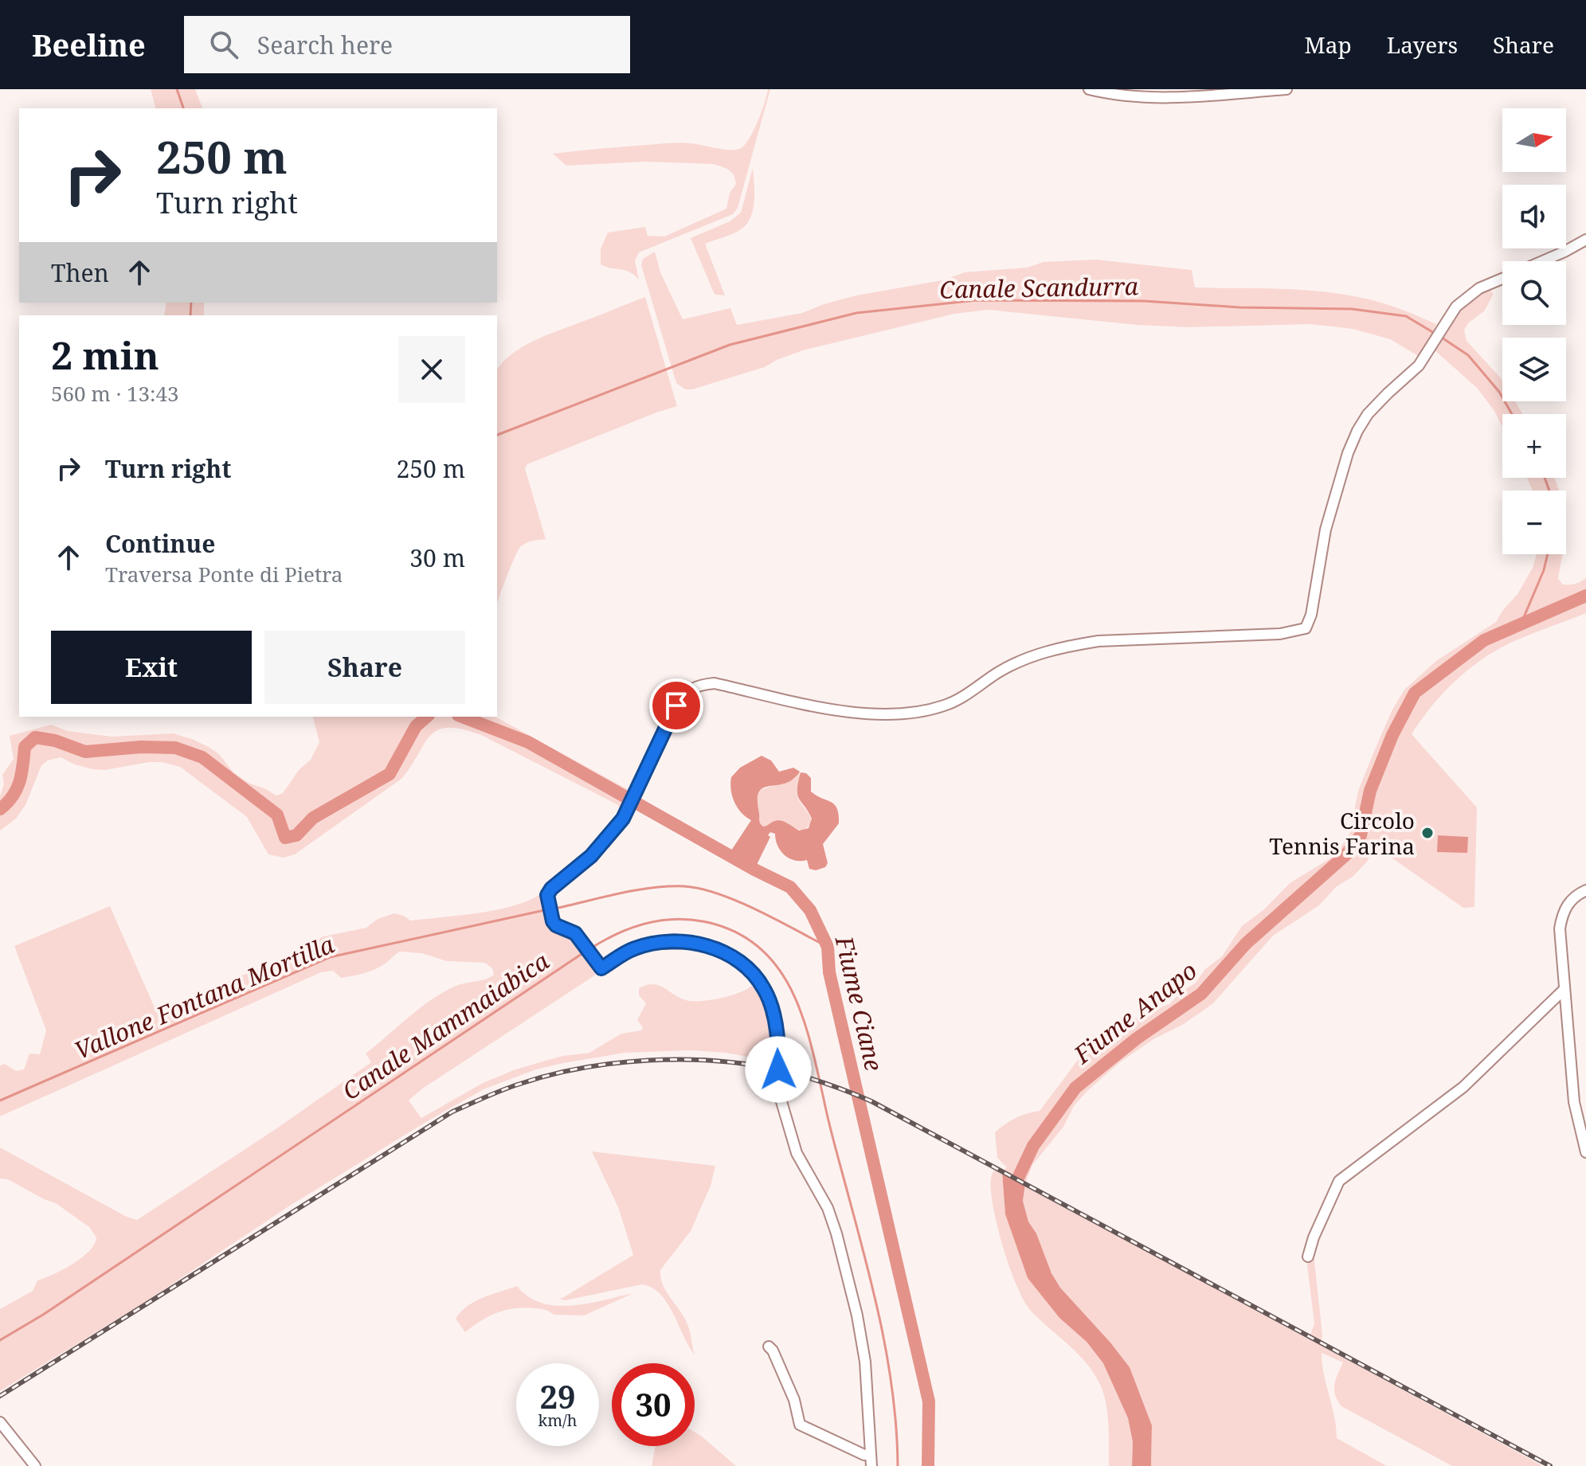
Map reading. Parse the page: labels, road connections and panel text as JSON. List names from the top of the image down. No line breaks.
{"water":["Canale Scandurra","Vallone Fontana Mortilla","Fiume Ciane","Fiume Anapo","Canale Mammaiabica"],"places":["Circolo Tennis Farina"],"north":"right","page":{"header":"Beeline","search":"Search here","nav":["Map","Layers","Share"],"map_buttons":["+","−"],"turn":["250 m","Turn right"],"then":"Then","heading":["2 min","560 m · 13:43"],"list":[{"name":"Turn right","value":"250 m"},{"name":"Continue","note":"Traversa Ponte di Pietra","value":"30 m"}],"buttons":["Exit","Share"],"speed":"29 km/h","limit":"30"}}
